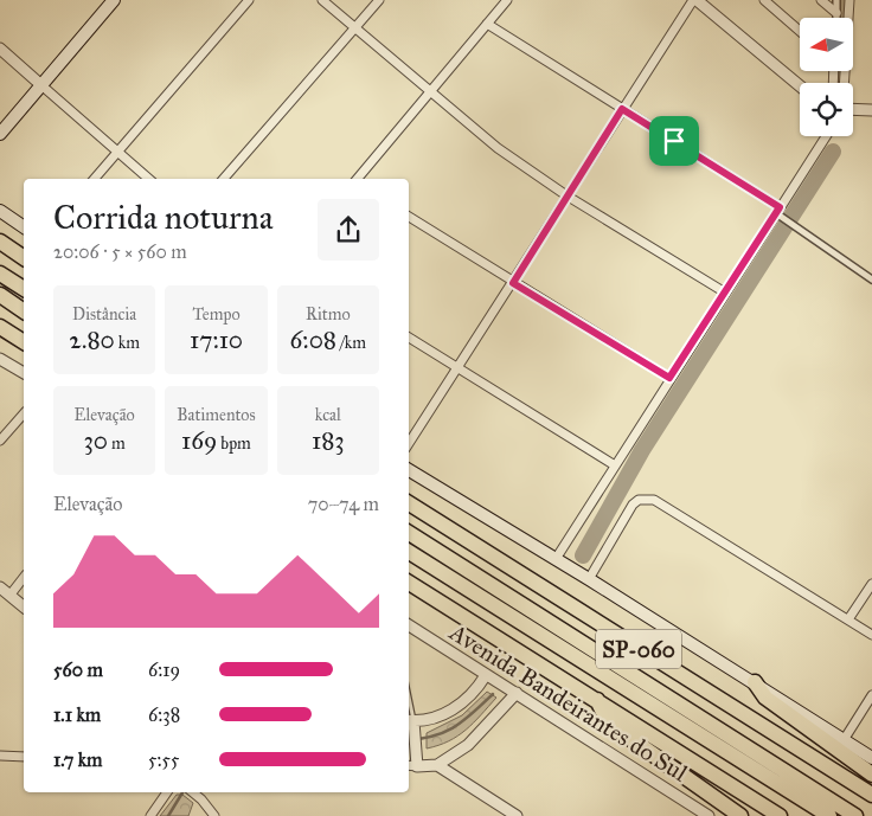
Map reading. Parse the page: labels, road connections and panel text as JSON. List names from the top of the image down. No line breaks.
{"streets":{"highway":["SP-060"],"street":["Avenida Bandeirantes do Sul"]},"north":"left","page":{"heading":["Corrida noturna","20:06 · 5 × 560 m"],"stats":[["Distância","2.80 km"],["Tempo","17:10"],["Ritmo","6:08 /km"],["Elevação","30 m"],["Batimentos","169 bpm"],["kcal","183"]],"chart":["Elevação","70–74 m"],"list":[{"name":"560 m","note":"6:19"},{"name":"1.1 km","note":"6:38"},{"name":"1.7 km","note":"5:55"}]}}
